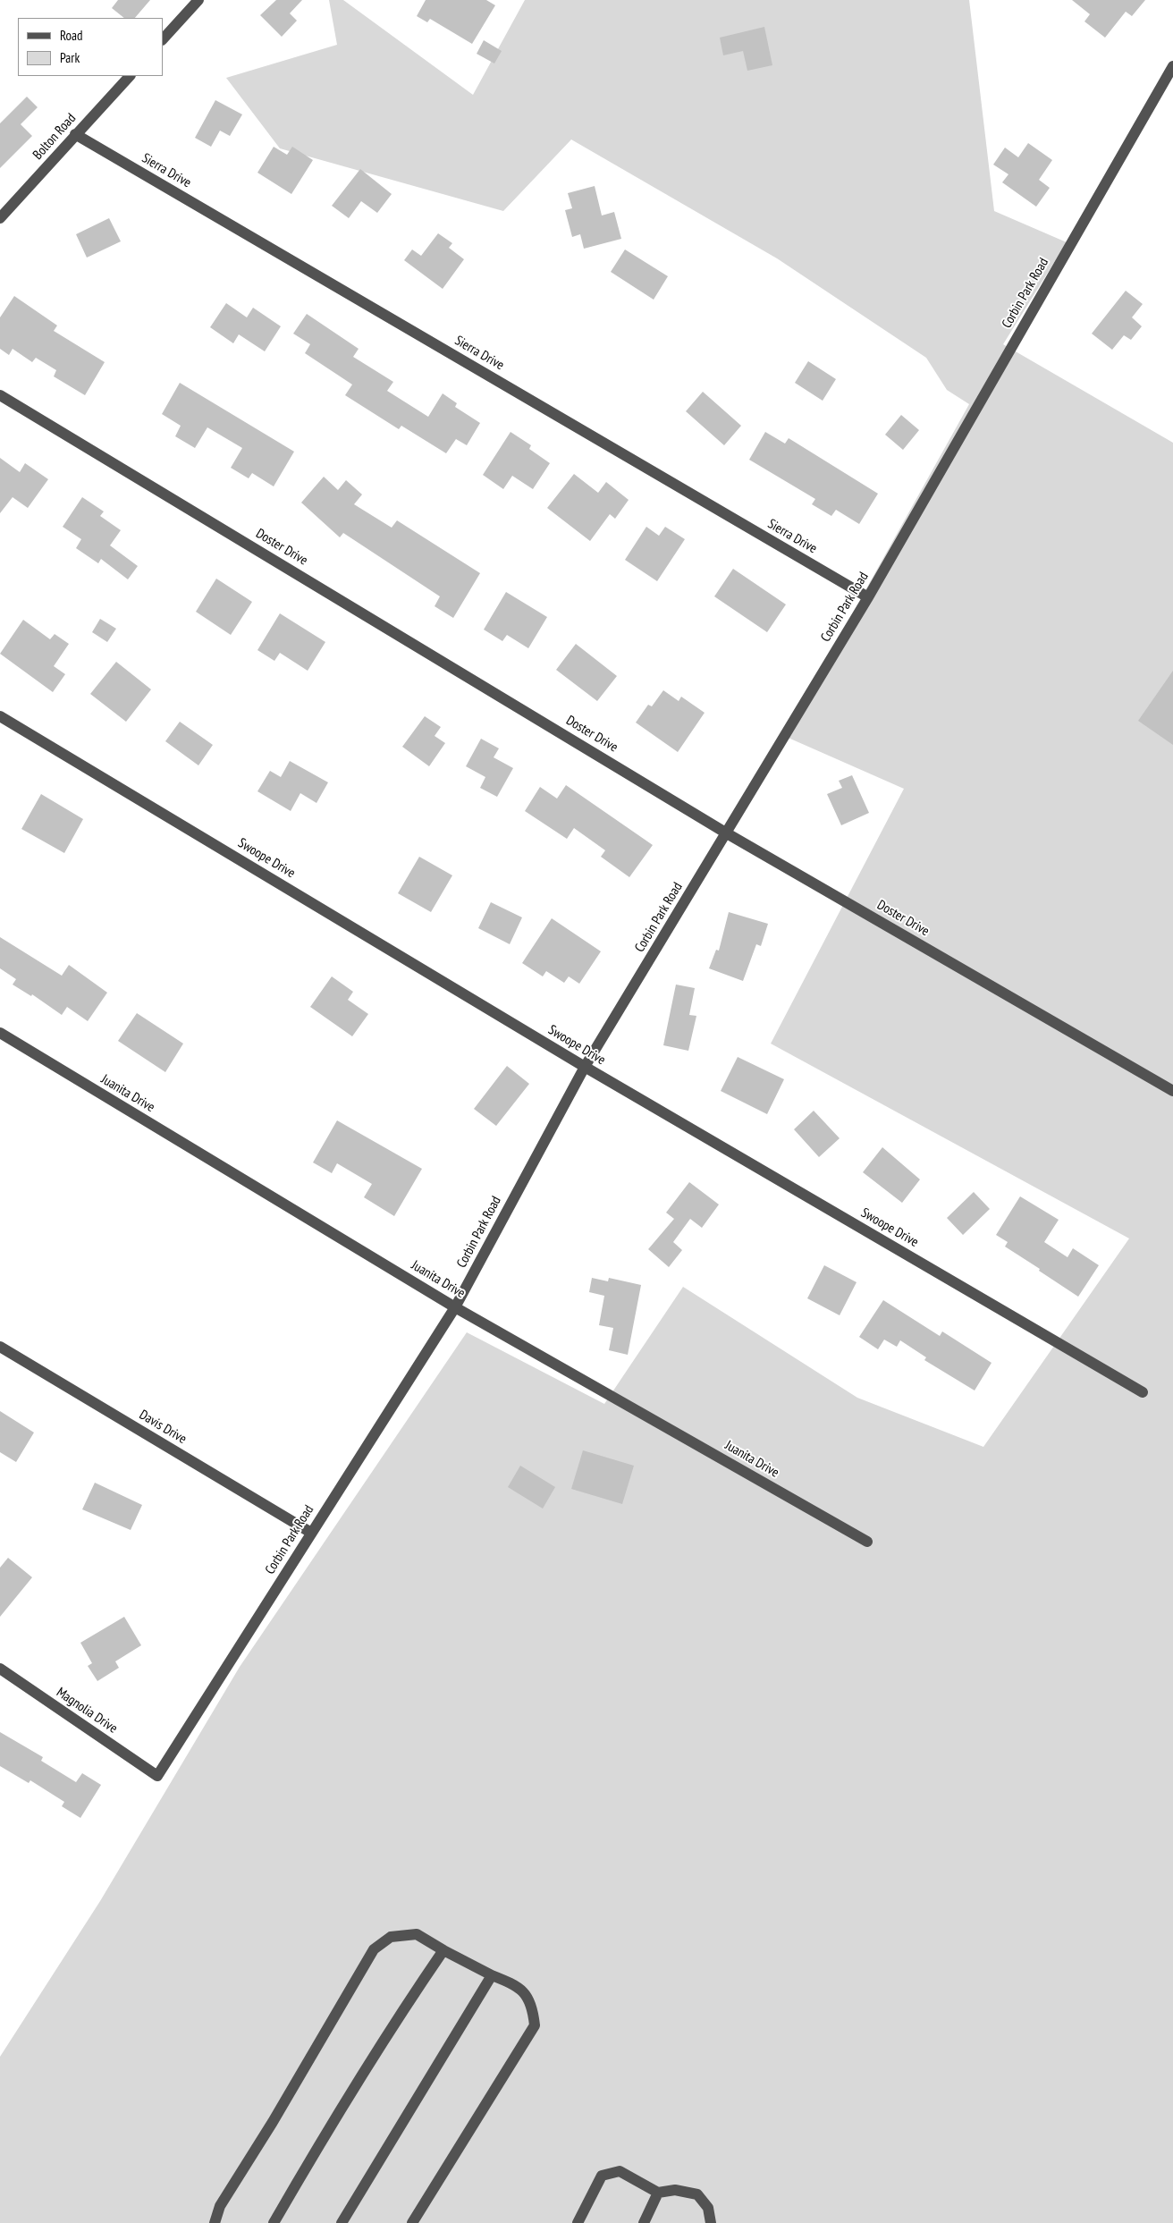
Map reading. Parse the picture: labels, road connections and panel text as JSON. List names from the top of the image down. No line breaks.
{"streets":{"street":["Bolton Road","Sierra Drive","Corbin Park Road","Doster Drive","Swoope Drive","Juanita Drive","Davis Drive","Magnolia Drive"]},"crossings":[["Bolton Road","Sierra Drive"],["Sierra Drive","Corbin Park Road"],["Corbin Park Road","Doster Drive"],["Corbin Park Road","Swoope Drive"],["Corbin Park Road","Juanita Drive"],["Corbin Park Road","Davis Drive"],["Corbin Park Road","Magnolia Drive"]],"legend":["Road","Park"]}
